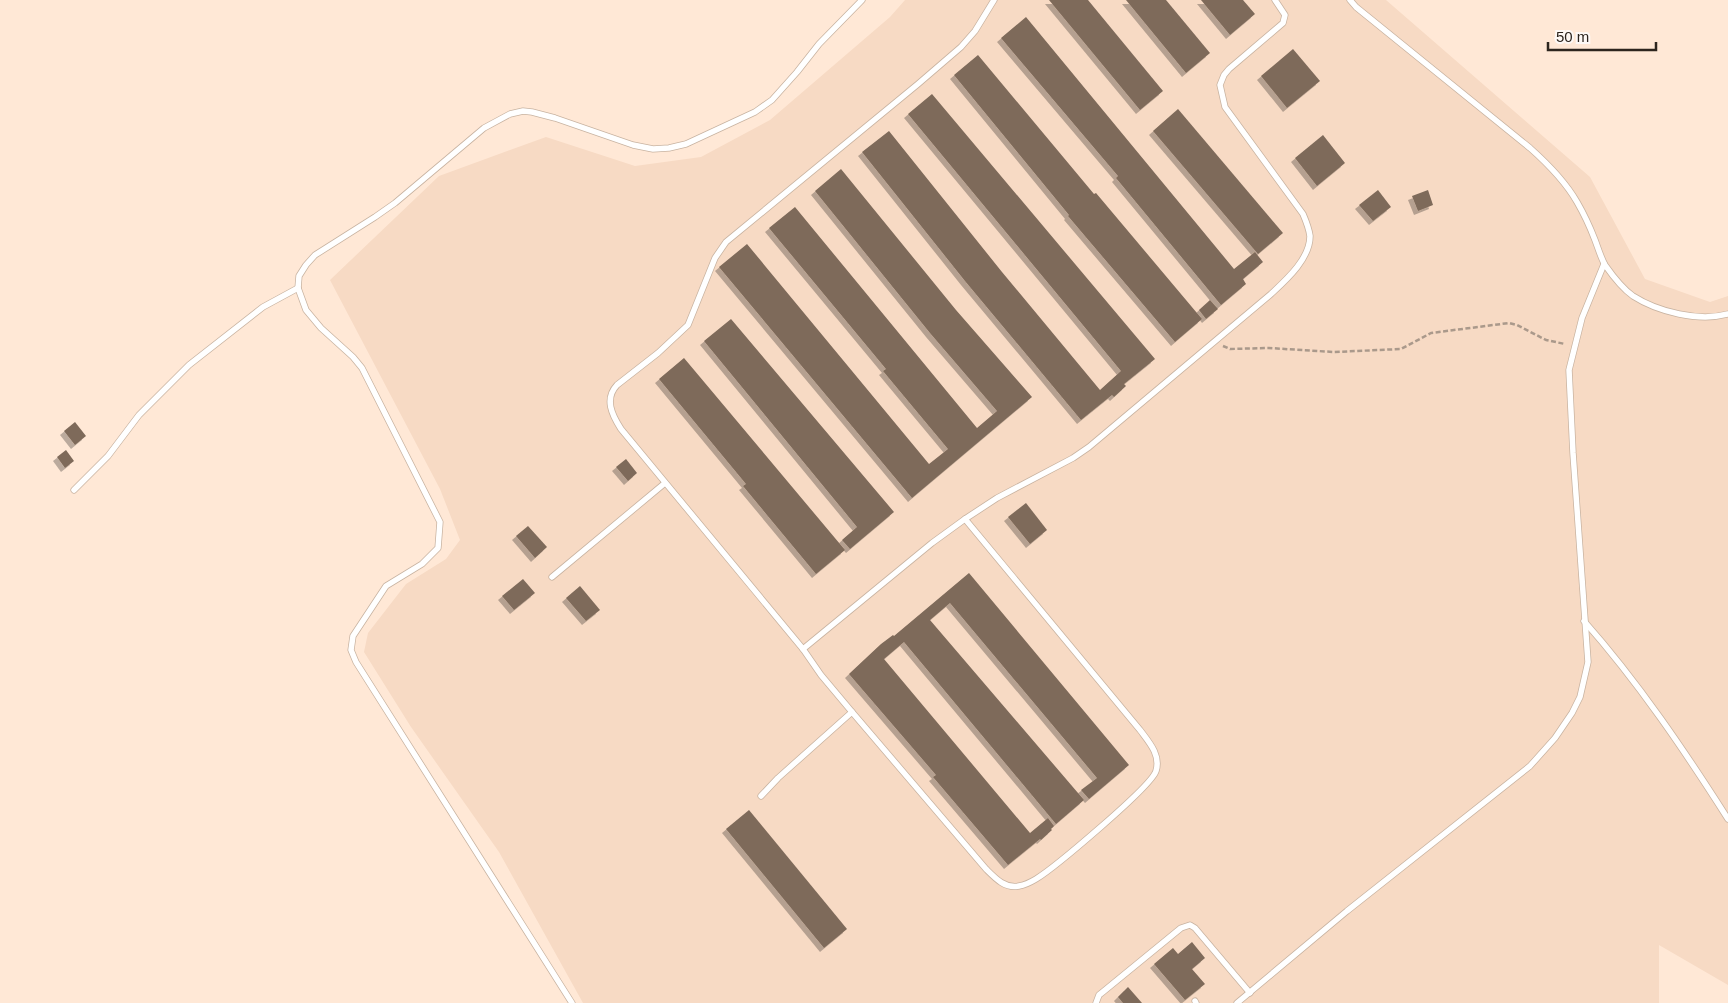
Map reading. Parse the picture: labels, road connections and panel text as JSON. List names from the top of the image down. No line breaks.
{"scale_bar":"50 m"}
